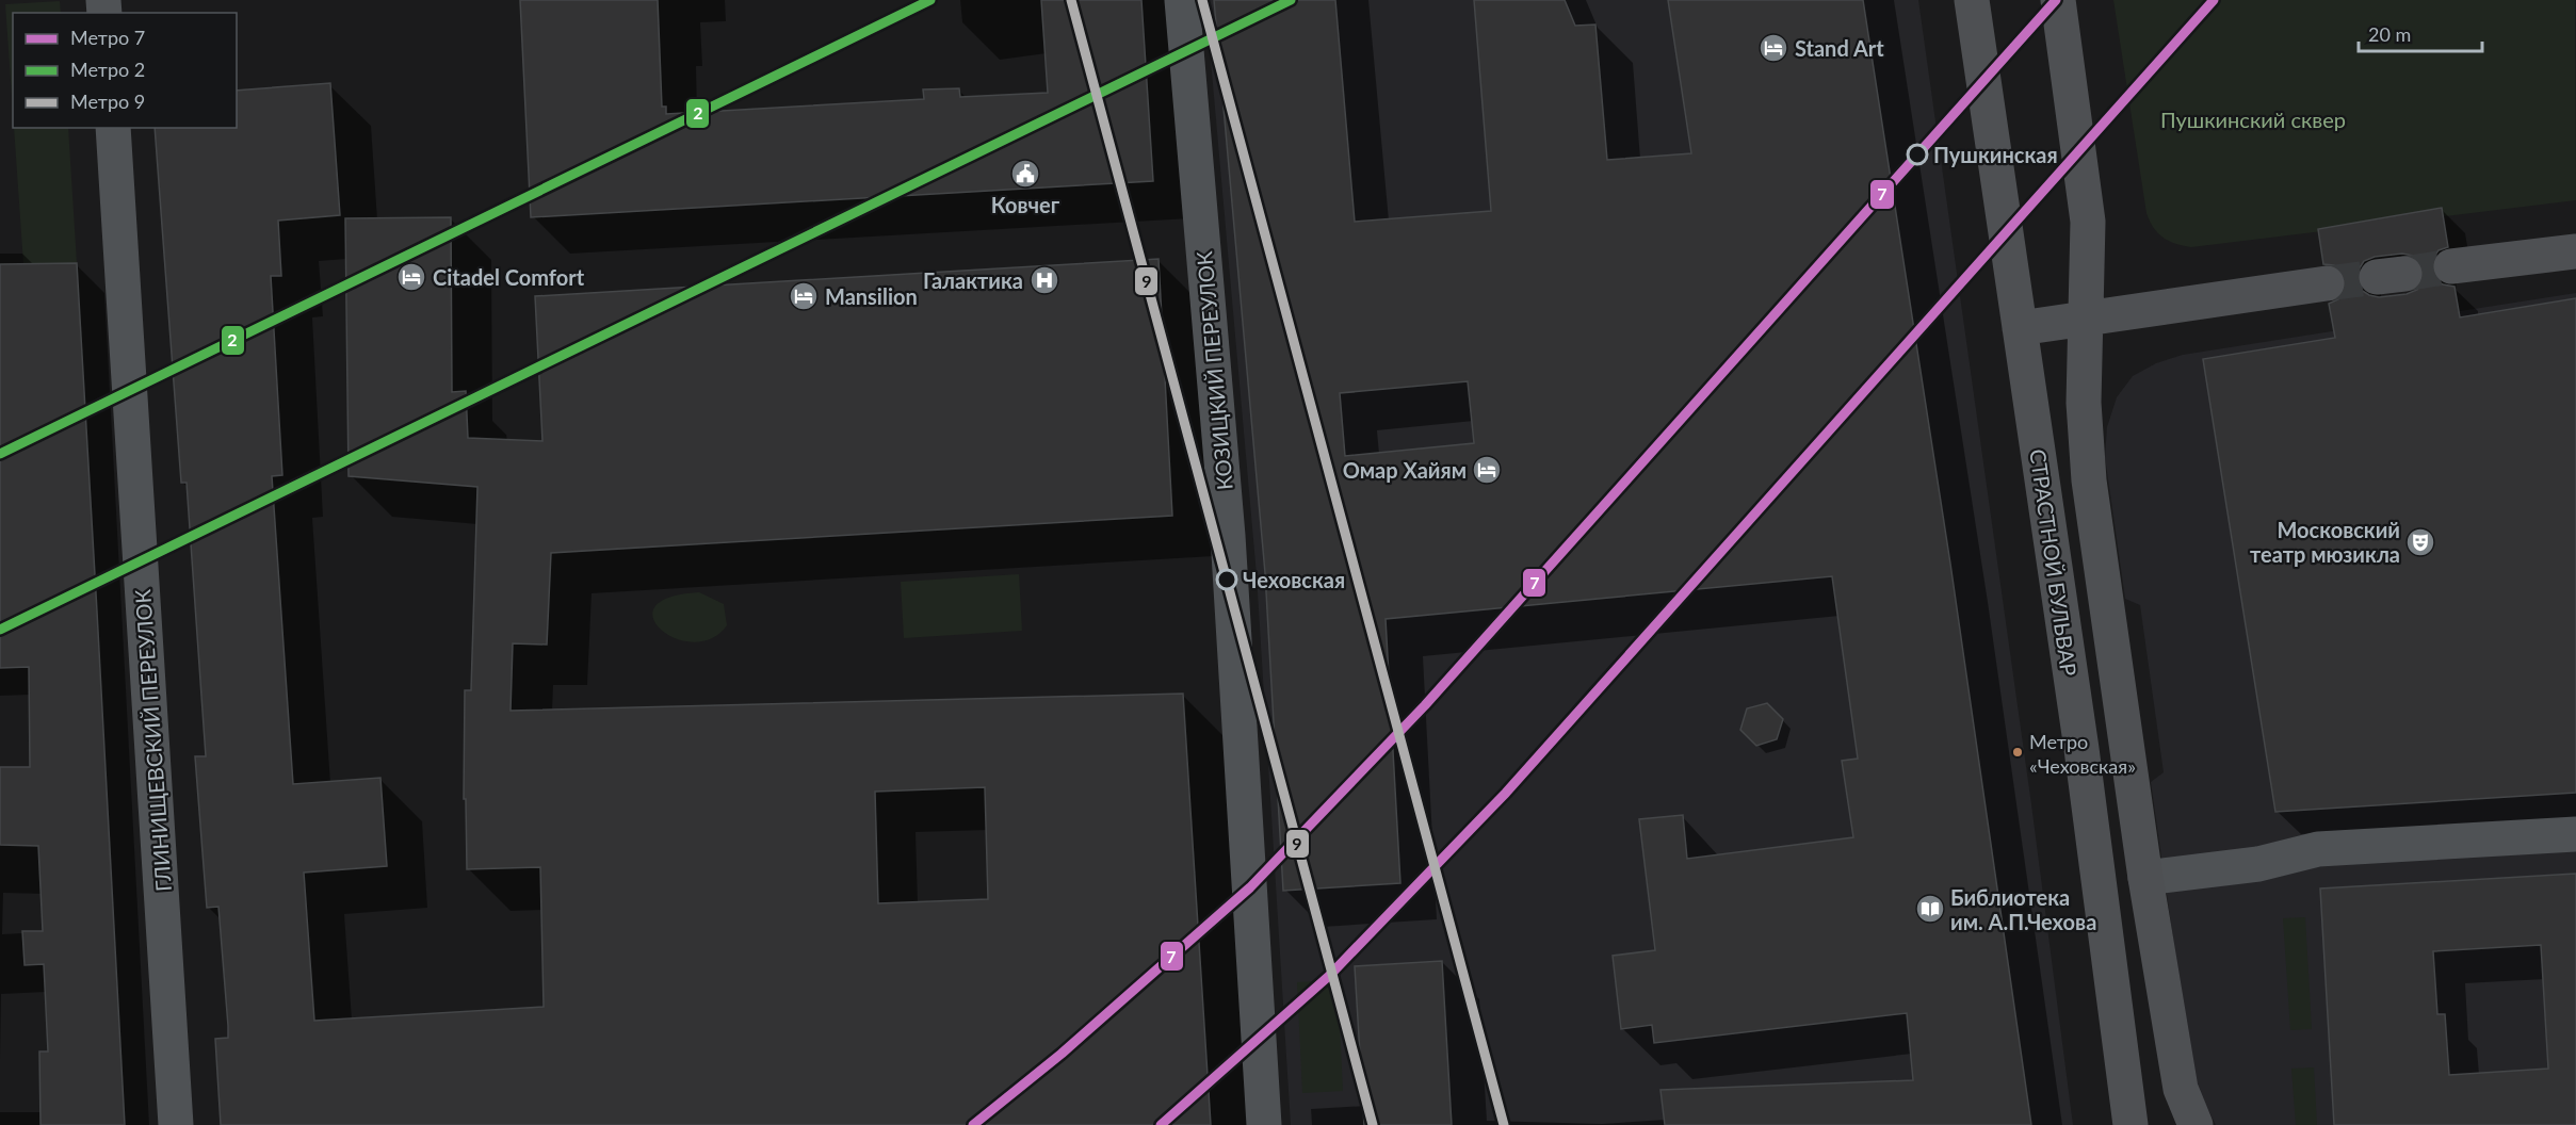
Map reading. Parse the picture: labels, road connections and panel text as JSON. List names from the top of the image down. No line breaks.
{"streets":{"main road":["СТРАСТНОЙ БУЛЬВАР"],"street":["КОЗИЦКИЙ ПЕРЕУЛОК","ГЛИНИЩЕВСКИЙ ПЕРЕУЛОК"]},"parks":["Пушкинский сквер"],"places":{"hotel":["Stand Art","Citadel Comfort","Mansilion","Омар Хайям"],"other":["Пушкинская","Чеховская","Метро «Чеховская»"],"public building":["Ковчег"],"hospital":["Галактика"],"theatre":["Московский театр мюзикла"],"library":["Библиотека им. А.П.Чехова"]},"lines":["metro line 7","metro line 2","metro line 9"],"legend":["Метро 7","Метро 2","Метро 9"],"scale_bar":"20 m"}
